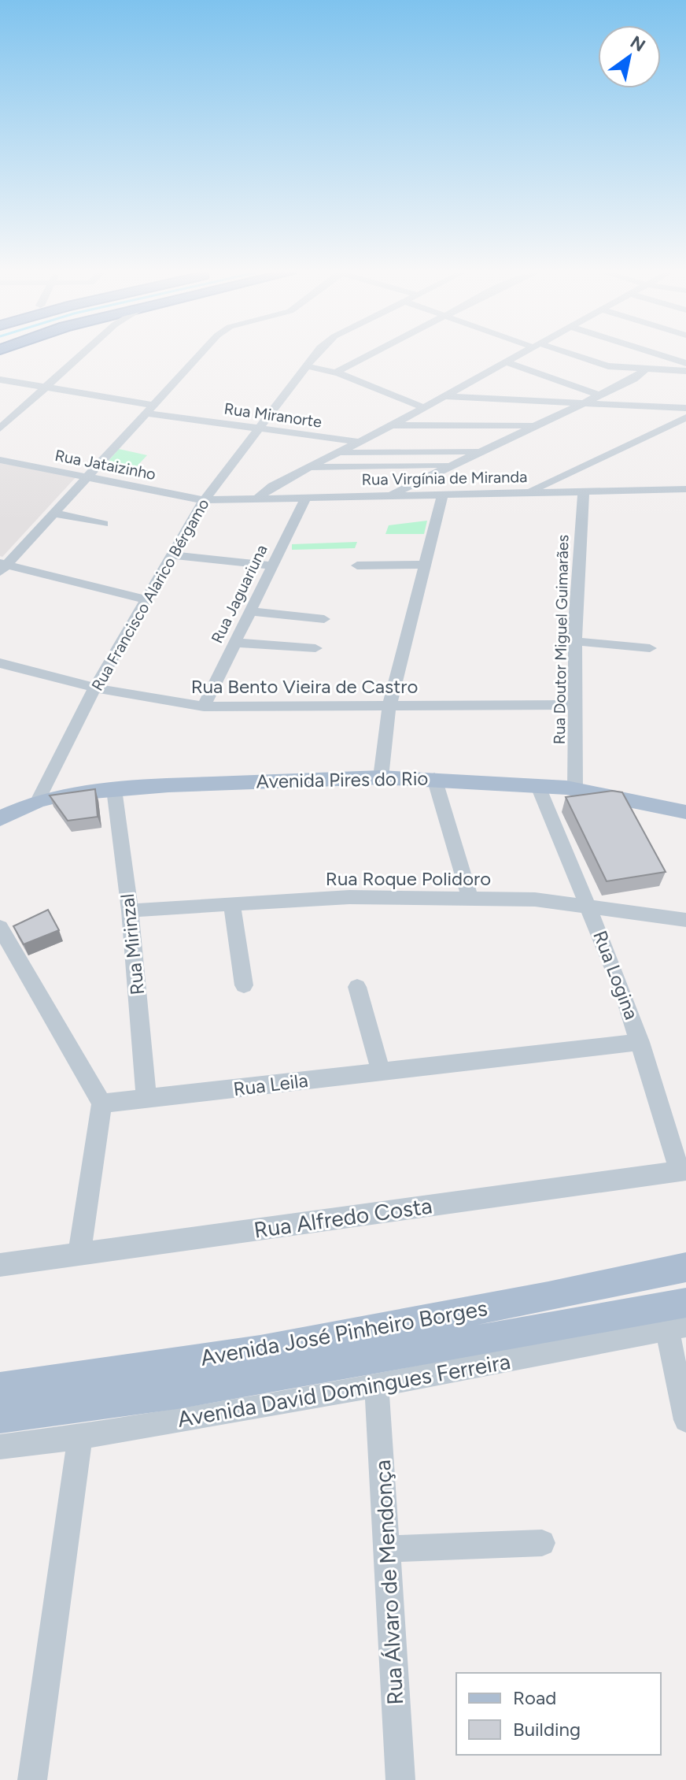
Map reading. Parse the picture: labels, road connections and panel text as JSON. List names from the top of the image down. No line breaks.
{"streets":{"main road":["Avenida Pires do Rio","Avenida José Pinheiro Borges"],"street":["Rua Miranorte","Rua Jataizinho","Rua Virgínia de Miranda","Rua Jaguariuna","Rua Francisco Alarico Bérgamo","Rua Doutor Miguel Guimarães","Rua Bento Vieira de Castro","Rua Roque Polidoro","Rua Mirinzal","Rua Logina","Rua Leila","Rua Alfredo Costa","Avenida David Domingues Ferreira","Rua Álvaro de Mendonça"]},"crossings":[["Rua Miranorte","Rua Francisco Alarico Bérgamo"],["Rua Jataizinho","Rua Virgínia de Miranda"],["Rua Jataizinho","Rua Francisco Alarico Bérgamo"],["Rua Virgínia de Miranda","Rua Jaguariuna"],["Rua Virgínia de Miranda","Rua Francisco Alarico Bérgamo"],["Rua Virgínia de Miranda","Rua Doutor Miguel Guimarães"],["Rua Jaguariuna","Rua Bento Vieira de Castro"],["Rua Francisco Alarico Bérgamo","Rua Bento Vieira de Castro"],["Rua Francisco Alarico Bérgamo","Avenida Pires do Rio"],["Rua Doutor Miguel Guimarães","Rua Bento Vieira de Castro"],["Rua Doutor Miguel Guimarães","Avenida Pires do Rio"],["Avenida Pires do Rio","Rua Mirinzal"],["Avenida Pires do Rio","Rua Logina"],["Rua Roque Polidoro","Rua Mirinzal"],["Rua Roque Polidoro","Rua Logina"],["Rua Mirinzal","Rua Leila"],["Rua Logina","Rua Leila"],["Rua Logina","Rua Alfredo Costa"],["Avenida David Domingues Ferreira","Rua Álvaro de Mendonça"]],"legend":["Road","Building"],"north":"top right"}
